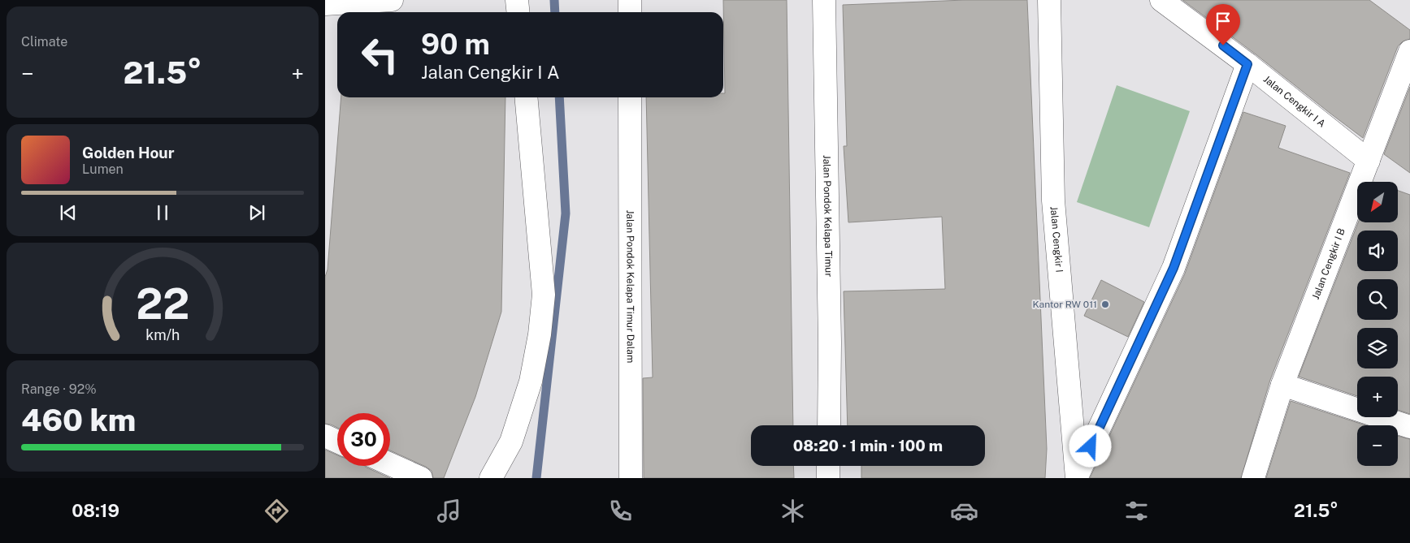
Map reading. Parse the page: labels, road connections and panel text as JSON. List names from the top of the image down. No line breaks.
{"streets":{"street":["Jalan Cengkir I A","Jalan Pondok Kelapa Timur","Jalan Cengkir I","Jalan Cengkir I B","Jalan Pondok Kelapa Timur Dalam"]},"crossings":[["Jalan Cengkir I A","Jalan Cengkir I B"]],"places":["Kantor RW 011"],"north":"bottom left","page":{"tile":["Climate",["Range · 92%","460 km"]],"turn":["90 m","Jalan Cengkir I A"],"heat":["−","21.5°","+"],"song":["Golden Hour","Lumen"],"map_buttons":["+","−"],"limit":"30","trip":"08:20 · 1 min · 100 m","tabs":["08:19","21.5°"],"gauge":["22","km/h"]}}
